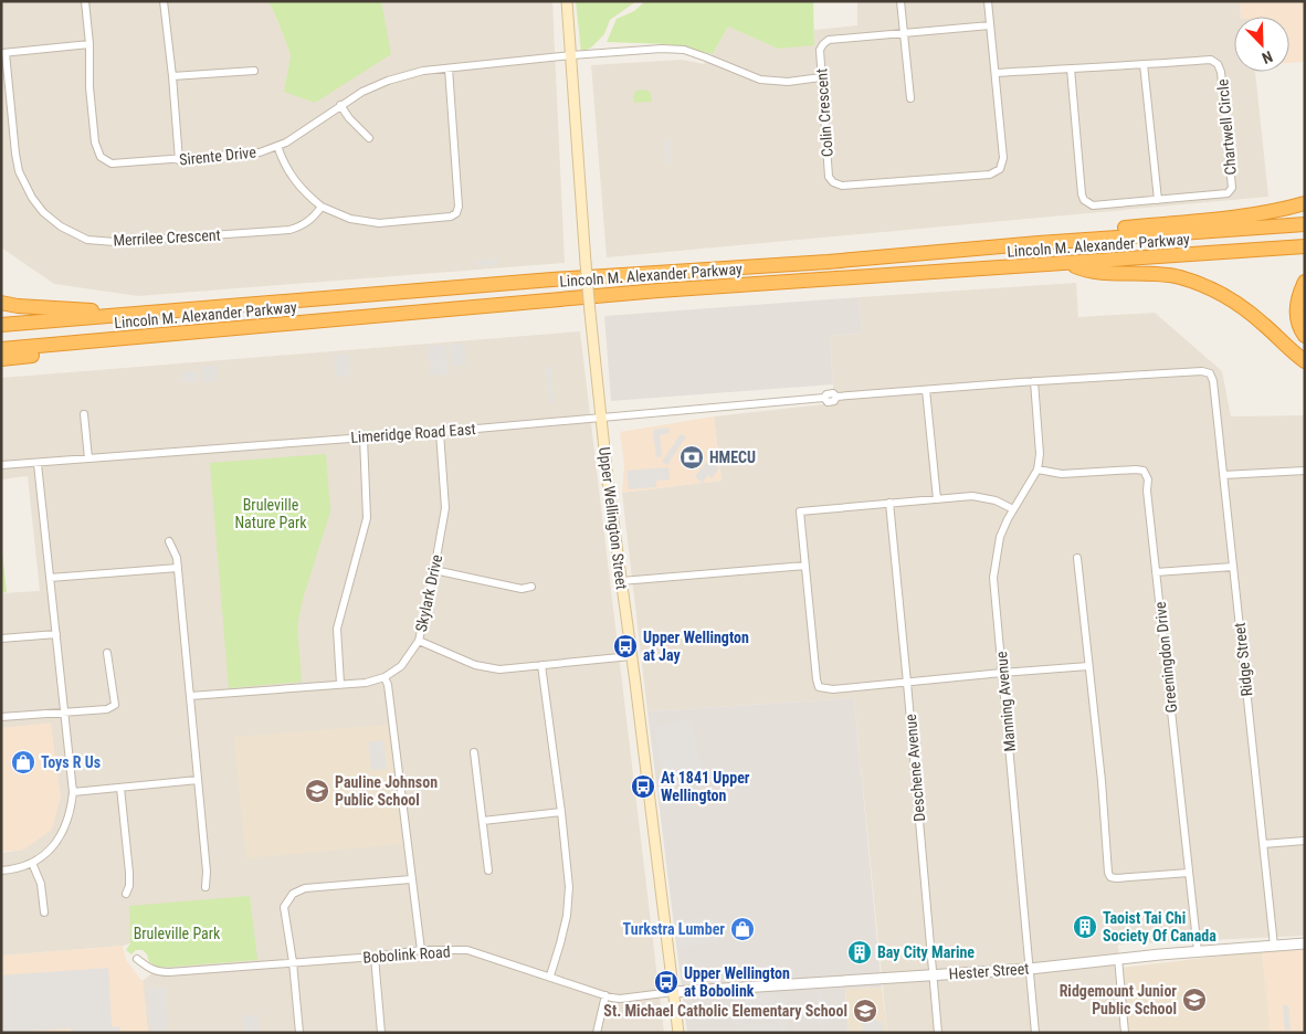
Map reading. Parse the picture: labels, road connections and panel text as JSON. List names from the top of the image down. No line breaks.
{"streets":{"highway":["Lincoln M. Alexander Parkway"],"main road":["Upper Wellington Street"],"street":["Colin Crescent","Chartwell Circle","Sirente Drive","Merrilee Crescent","Limeridge Road East","Skylark Drive","Greeningdon Drive","Ridge Street","Manning Avenue","Deschene Avenue","Bobolink Road","Hester Street"]},"crossings":[["Colin Crescent","Chartwell Circle"],["Colin Crescent","Sirente Drive"],["Sirente Drive","Upper Wellington Street"],["Limeridge Road East","Upper Wellington Street"],["Limeridge Road East","Skylark Drive"],["Limeridge Road East","Ridge Street"],["Limeridge Road East","Manning Avenue"],["Upper Wellington Street","Bobolink Road"],["Upper Wellington Street","Hester Street"],["Greeningdon Drive","Manning Avenue"],["Greeningdon Drive","Hester Street"],["Ridge Street","Hester Street"],["Manning Avenue","Hester Street"],["Deschene Avenue","Hester Street"],["Bobolink Road","Hester Street"]],"parks":["Bruleville Nature Park","Bruleville Park"],"places":{"bank":["HMECU"],"bus stop":["Upper Wellington at Jay","At 1841 Upper Wellington","Upper Wellington at Bobolink"],"shop":["Toys R Us","Turkstra Lumber"],"school or university":["Pauline Johnson Public School","Ridgemount Junior Public School","St. Michael Catholic Elementary School"],"building":["Taoist Tai Chi Society Of Canada","Bay City Marine"]},"north":"bottom right"}
